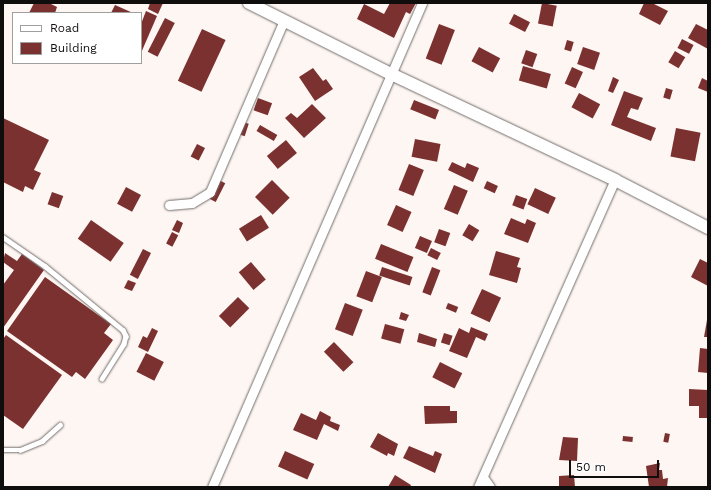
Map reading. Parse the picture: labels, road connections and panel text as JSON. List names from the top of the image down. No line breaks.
{"legend":["Road","Building"],"scale_bar":"50 m"}
